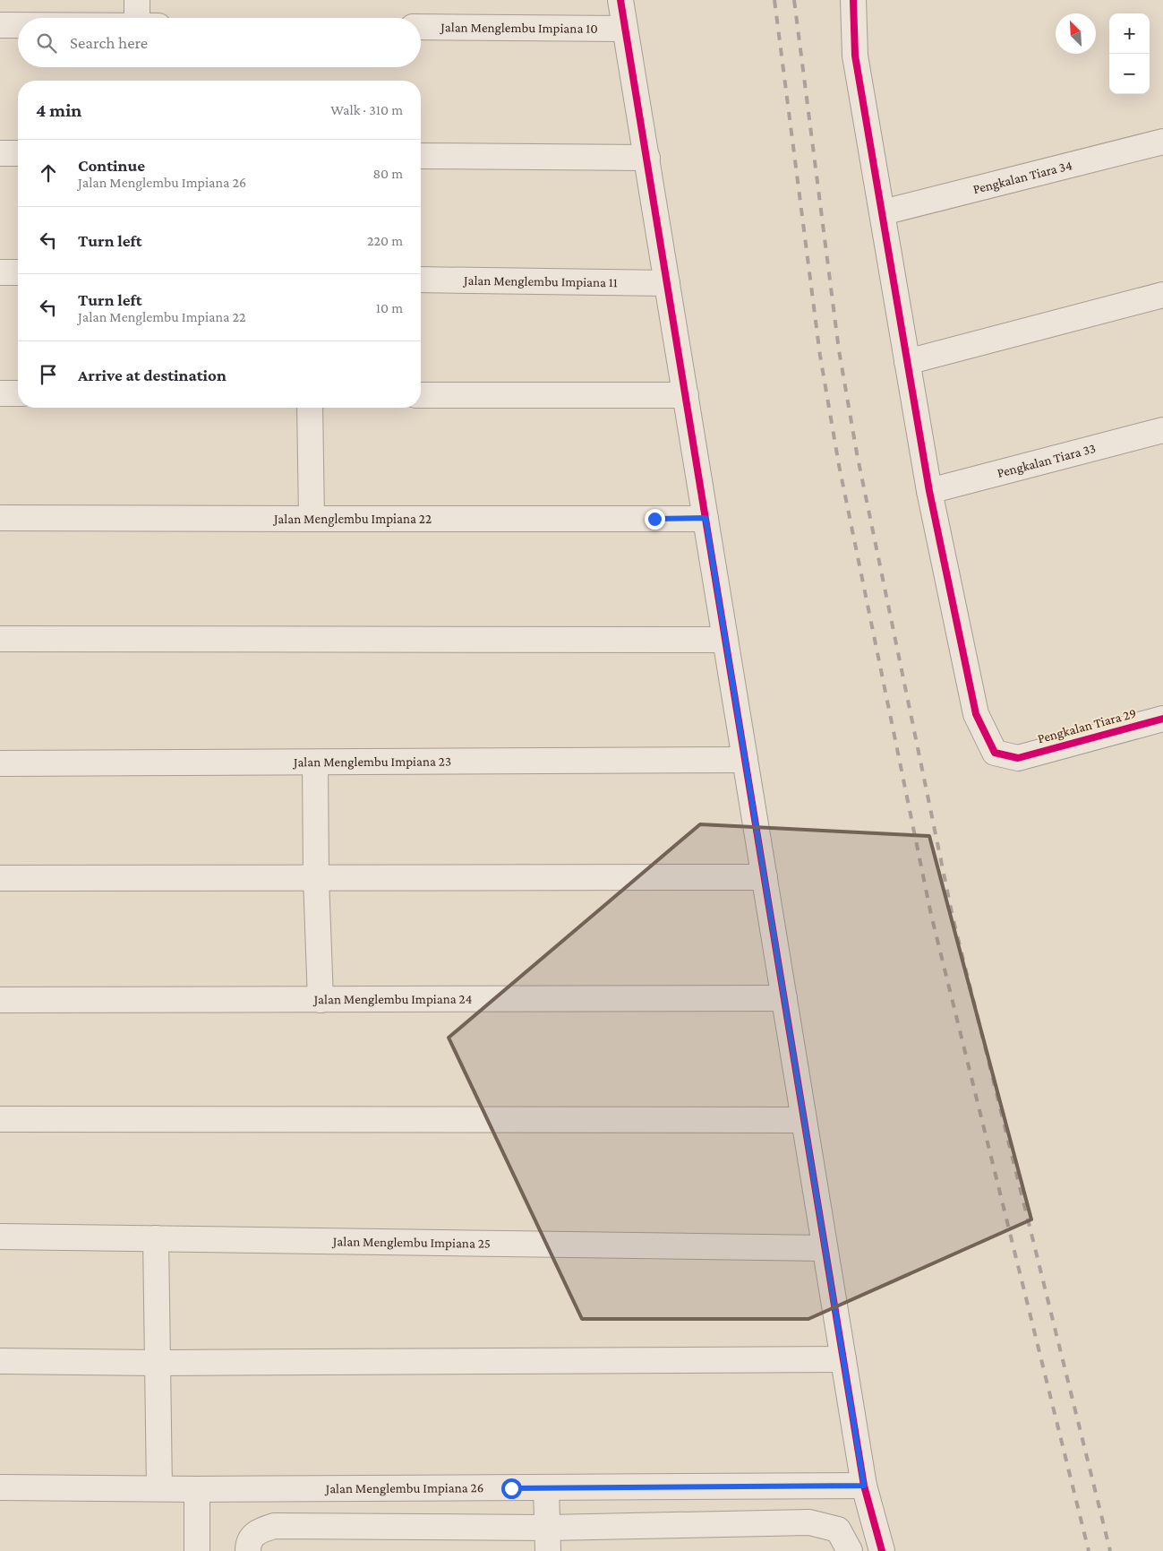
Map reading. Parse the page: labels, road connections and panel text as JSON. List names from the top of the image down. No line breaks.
{"streets":{"street":["Jalan Menglembu Impiana 10","Pengkalan Tiara 34","Jalan Menglembu Impiana 11","Pengkalan Tiara 33","Jalan Menglembu Impiana 22","Pengkalan Tiara 29","Jalan Menglembu Impiana 23","Jalan Menglembu Impiana 24","Jalan Menglembu Impiana 25","Jalan Menglembu Impiana 26"]},"crossings":[["Pengkalan Tiara 33","Pengkalan Tiara 29"]],"north":"top left","page":{"map_buttons":["+","−"],"search":"Search here","heading":["4 min","Walk · 310 m"],"list":[["Continue","Jalan Menglembu Impiana 26","80 m"],["Turn left","220 m"],["Turn left","Jalan Menglembu Impiana 22","10 m"],"Arrive at destination"]}}
